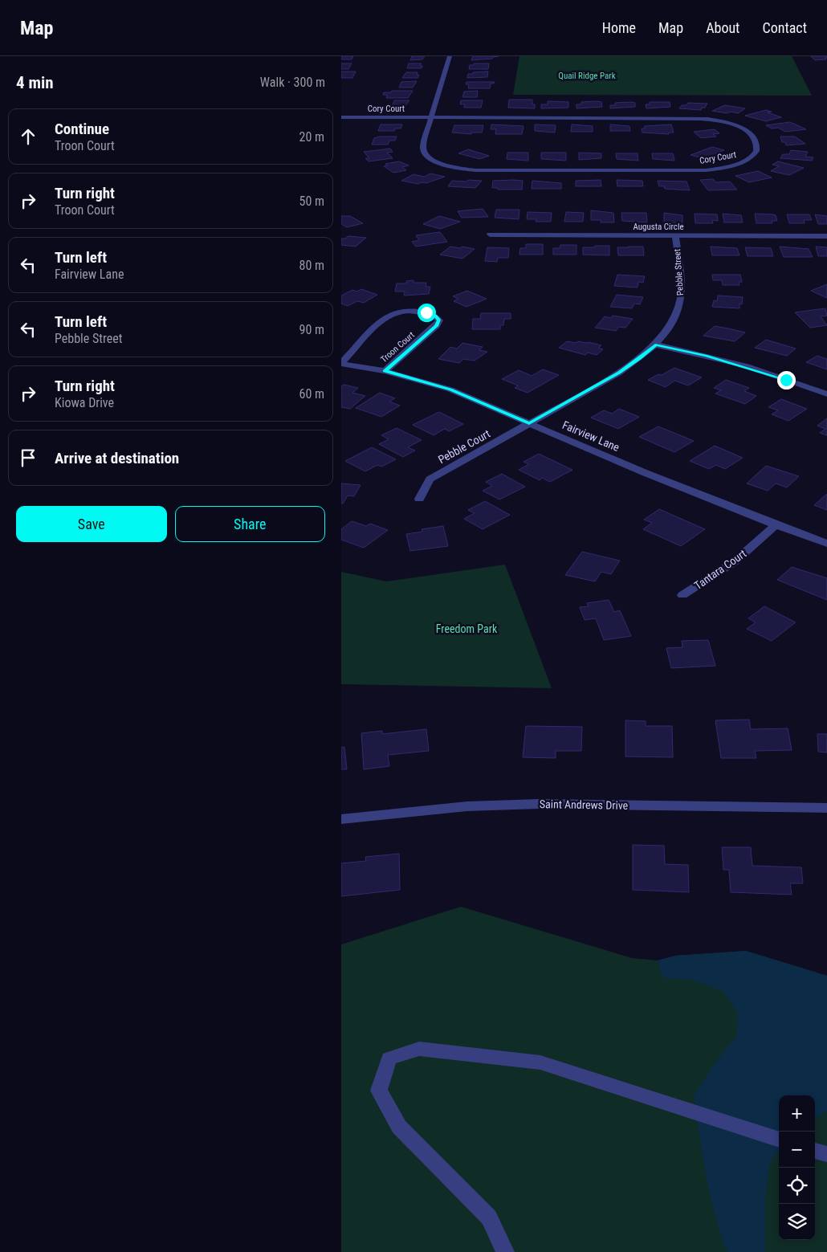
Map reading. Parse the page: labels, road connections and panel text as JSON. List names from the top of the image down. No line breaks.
{"streets":{"street":["Cory Court","Augusta Circle","Pebble Street","Troon Court","Fairview Lane","Pebble Court","Tantara Court","Saint Andrews Drive"]},"crossings":[["Augusta Circle","Pebble Street"],["Pebble Street","Fairview Lane"],["Pebble Street","Pebble Court"],["Troon Court","Fairview Lane"],["Fairview Lane","Pebble Court"],["Fairview Lane","Tantara Court"]],"parks":["Quail Ridge Park","Freedom Park"],"page":{"header":"Map","nav":["Home","Map","About","Contact"],"heading":["4 min","Walk · 300 m"],"list":[["Continue","Troon Court","20 m"],["Turn right","Troon Court","50 m"],["Turn left","Fairview Lane","80 m"],["Turn left","Pebble Street","90 m"],["Turn right","Kiowa Drive","60 m"],"Arrive at destination"],"buttons":["Save","Share"],"map_buttons":["+","−"]}}
